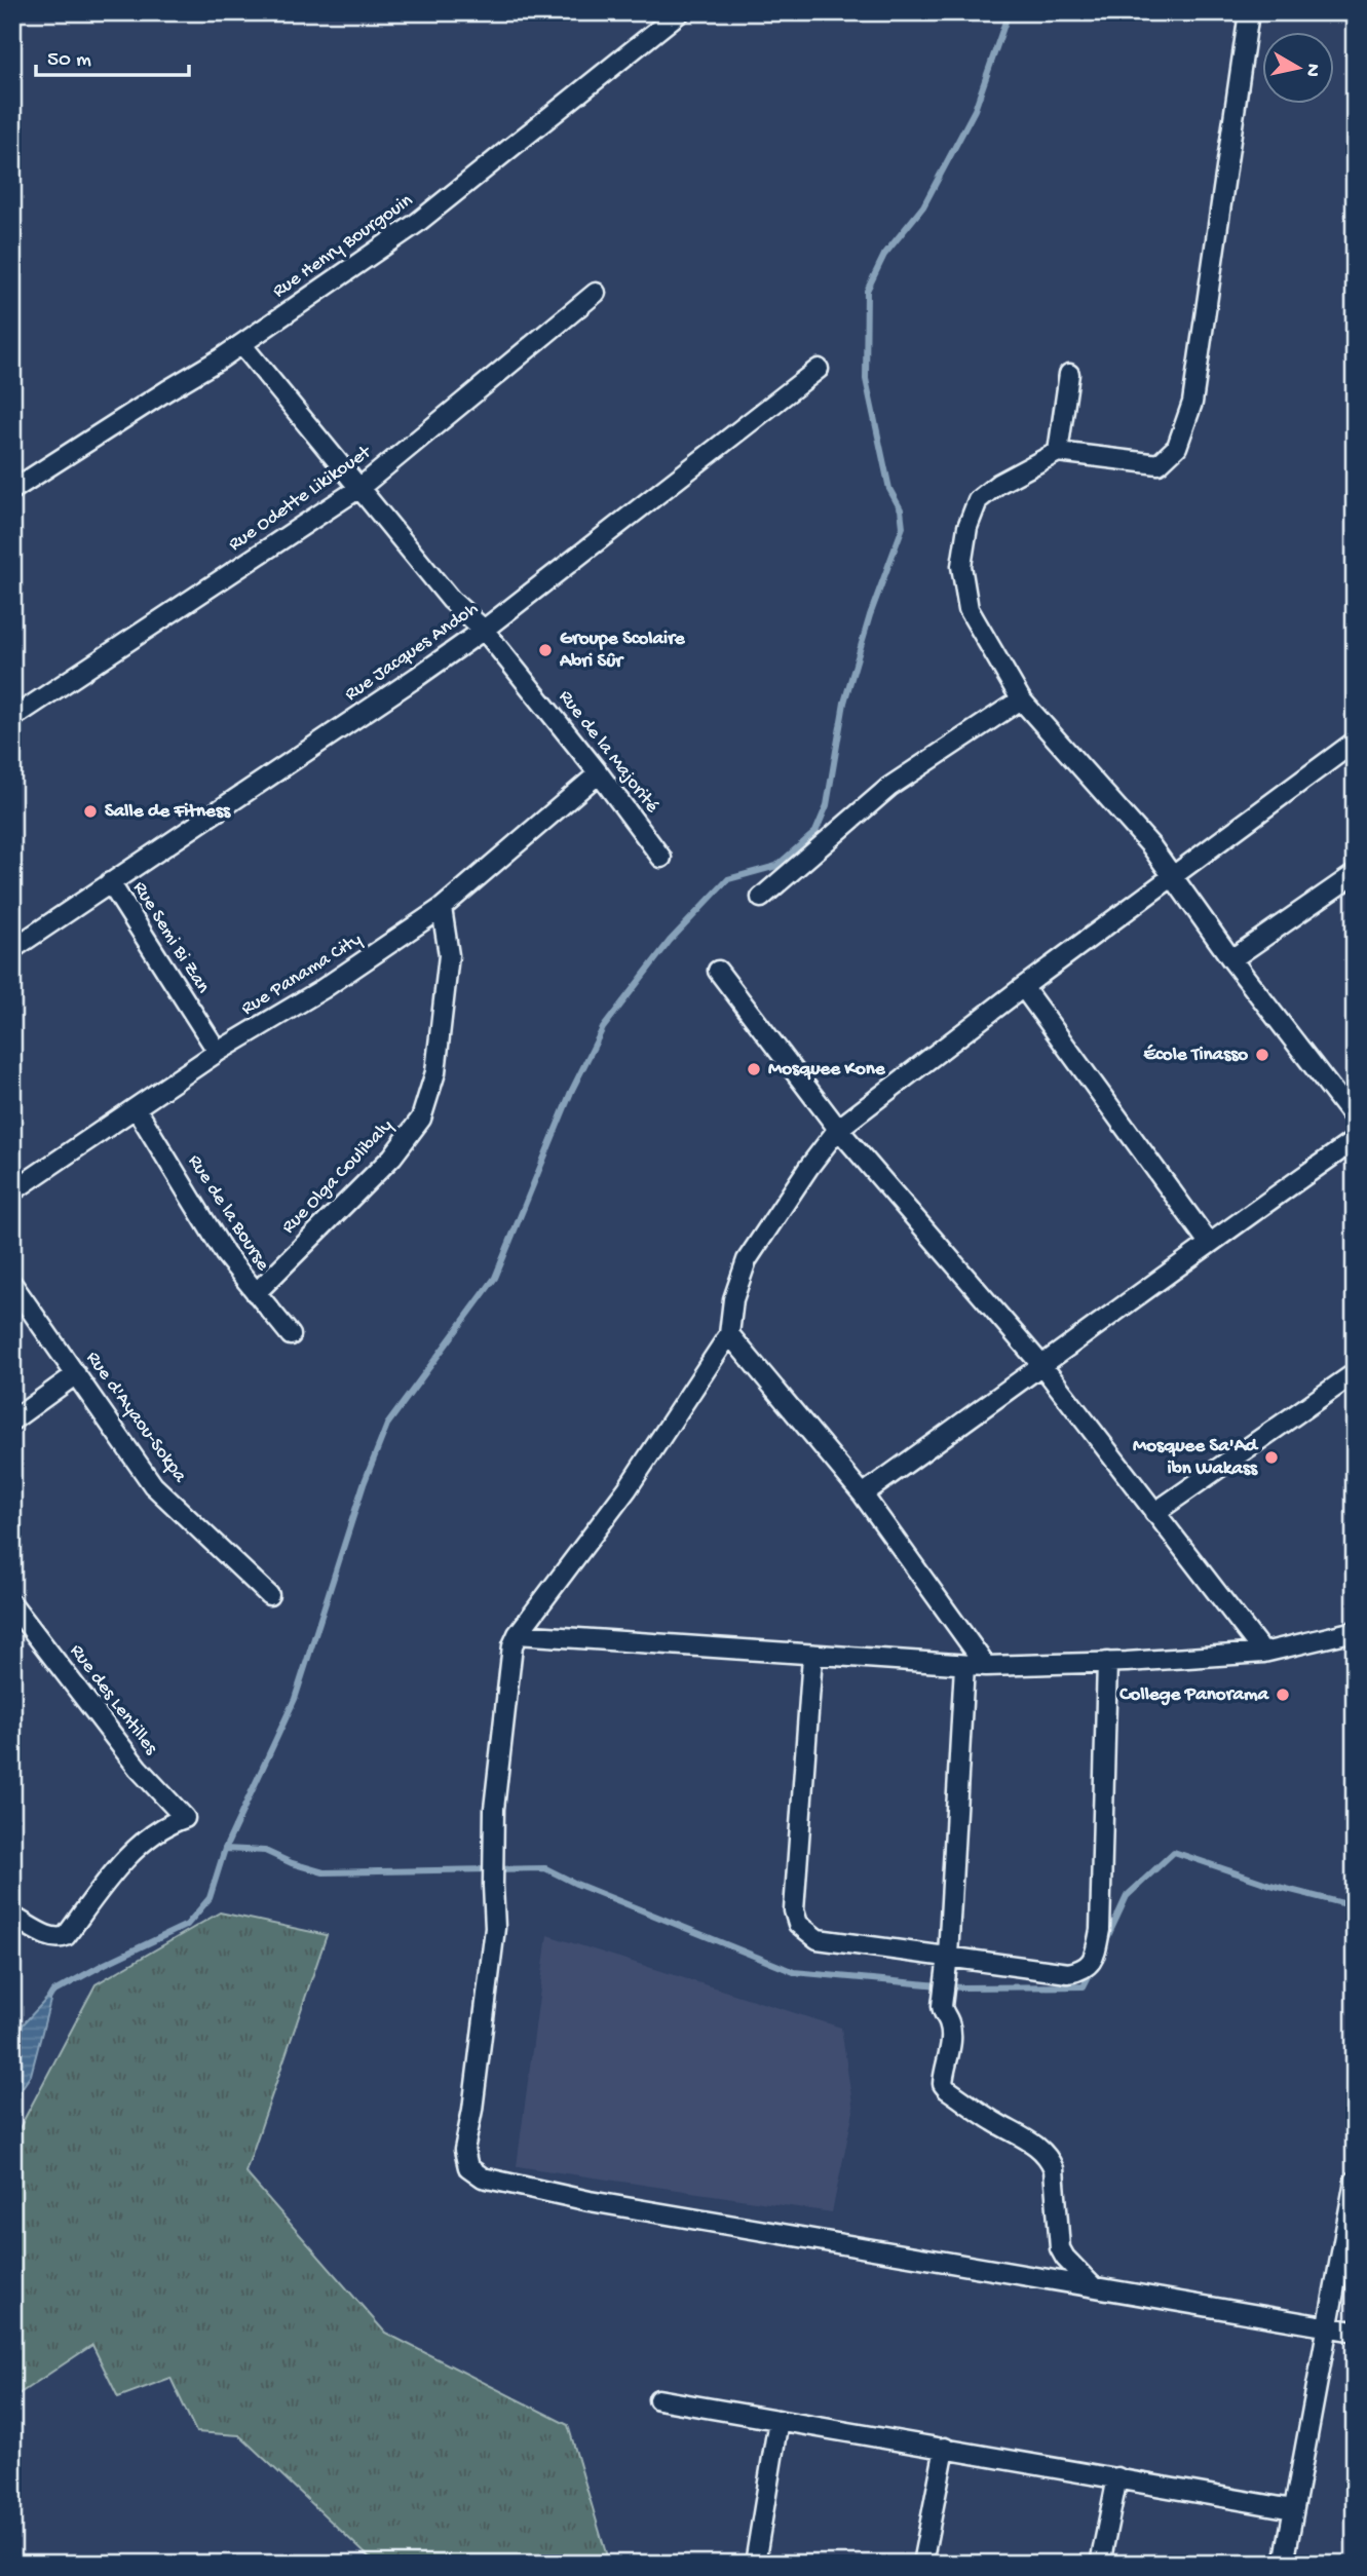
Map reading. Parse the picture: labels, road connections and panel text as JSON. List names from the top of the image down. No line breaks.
{"streets":{"street":["Rue Henry Bourgouin","Rue Odette Likikouet","Rue Jacques Andoh","Rue de la Majorité","Rue Semi Bi Zan","Rue Panama City","Rue Olga Coulibaly","Rue de la Bourse","Rue d'Ayaou-Sokpa","Rue des Lentilles"]},"crossings":[["Rue Henry Bourgouin","Rue de la Majorité"],["Rue Odette Likikouet","Rue de la Majorité"],["Rue Jacques Andoh","Rue de la Majorité"],["Rue Jacques Andoh","Rue Semi Bi Zan"],["Rue de la Majorité","Rue Panama City"],["Rue Semi Bi Zan","Rue Panama City"],["Rue Panama City","Rue Olga Coulibaly"],["Rue Panama City","Rue de la Bourse"],["Rue Olga Coulibaly","Rue de la Bourse"]],"places":["Groupe Scolaire Abri Sûr","Salle de Fitness","École Tinasso","Mosquee Kone","Mosquee Sa'Ad ibn Wakass","College Panorama"],"scale_bar":"50 m","north":"right"}
